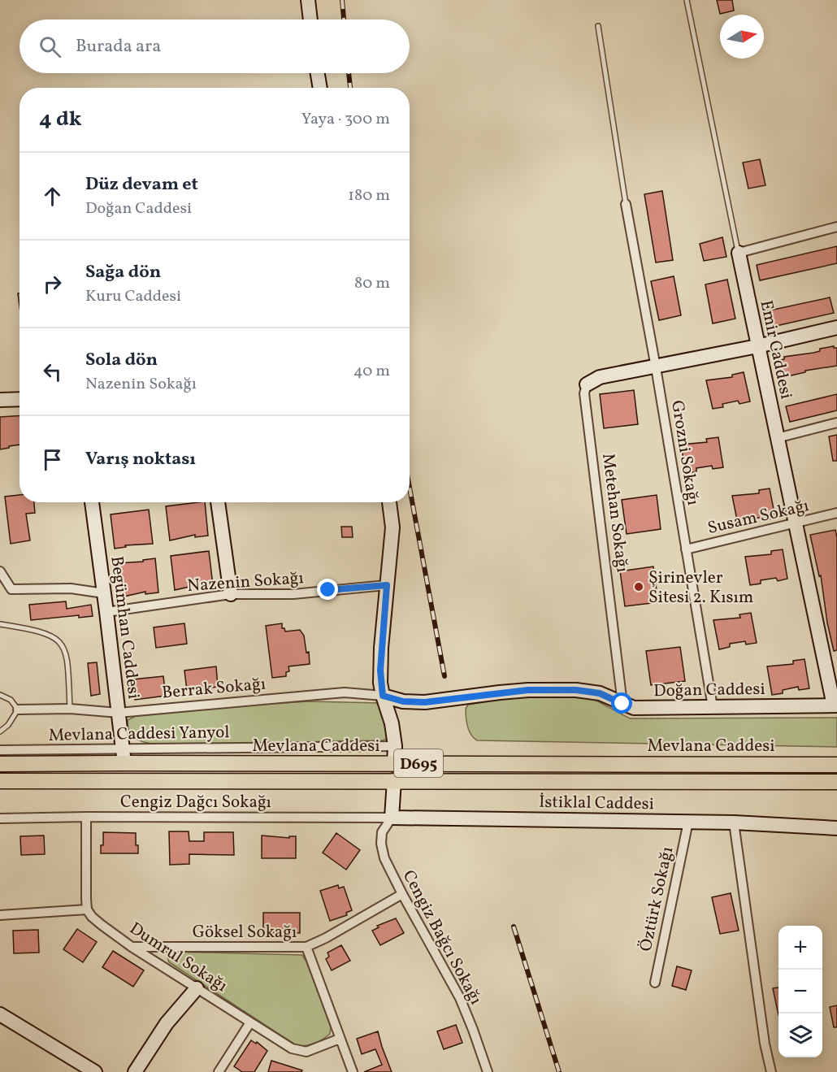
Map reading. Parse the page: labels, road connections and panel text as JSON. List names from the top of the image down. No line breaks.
{"streets":{"main road":["Mevlana Caddesi","D695"],"street":["Emir Caddesi","Grozni Sokağı","Metehan Sokağı","Susam Sokağı","Nazenin Sokağı","Begümhan Caddesi","Berrak Sokağı","Doğan Caddesi","Mevlana Caddesi Yanyol","Cengiz Dağcı Sokağı","İstiklal Caddesi","Öztürk Sokağı","Göksel Sokağı","Cengiz Bağcı Sokağı","Dumrul Sokağı"]},"crossings":[["Emir Caddesi","Susam Sokağı"],["Emir Caddesi","Doğan Caddesi"],["Grozni Sokağı","Susam Sokağı"],["Grozni Sokağı","Doğan Caddesi"],["Metehan Sokağı","Doğan Caddesi"],["Nazenin Sokağı","Begümhan Caddesi"],["Begümhan Caddesi","Berrak Sokağı"],["Begümhan Caddesi","Mevlana Caddesi Yanyol"],["Begümhan Caddesi","Mevlana Caddesi"],["Berrak Sokağı","Doğan Caddesi"],["Mevlana Caddesi Yanyol","Mevlana Caddesi"],["Cengiz Dağcı Sokağı","İstiklal Caddesi"],["Cengiz Dağcı Sokağı","Cengiz Bağcı Sokağı"],["İstiklal Caddesi","Öztürk Sokağı"],["İstiklal Caddesi","Cengiz Bağcı Sokağı"],["Göksel Sokağı","Cengiz Bağcı Sokağı"],["Göksel Sokağı","Dumrul Sokağı"]],"places":["Şirinevler Sitesi 2. Kısım"],"north":"right","page":{"search":"Burada ara","heading":["4 dk","Yaya · 300 m"],"list":[["Düz devam et","Doğan Caddesi","180 m"],["Sağa dön","Kuru Caddesi","80 m"],["Sola dön","Nazenin Sokağı","40 m"],"Varış noktası"],"map_buttons":["+","−"]}}
